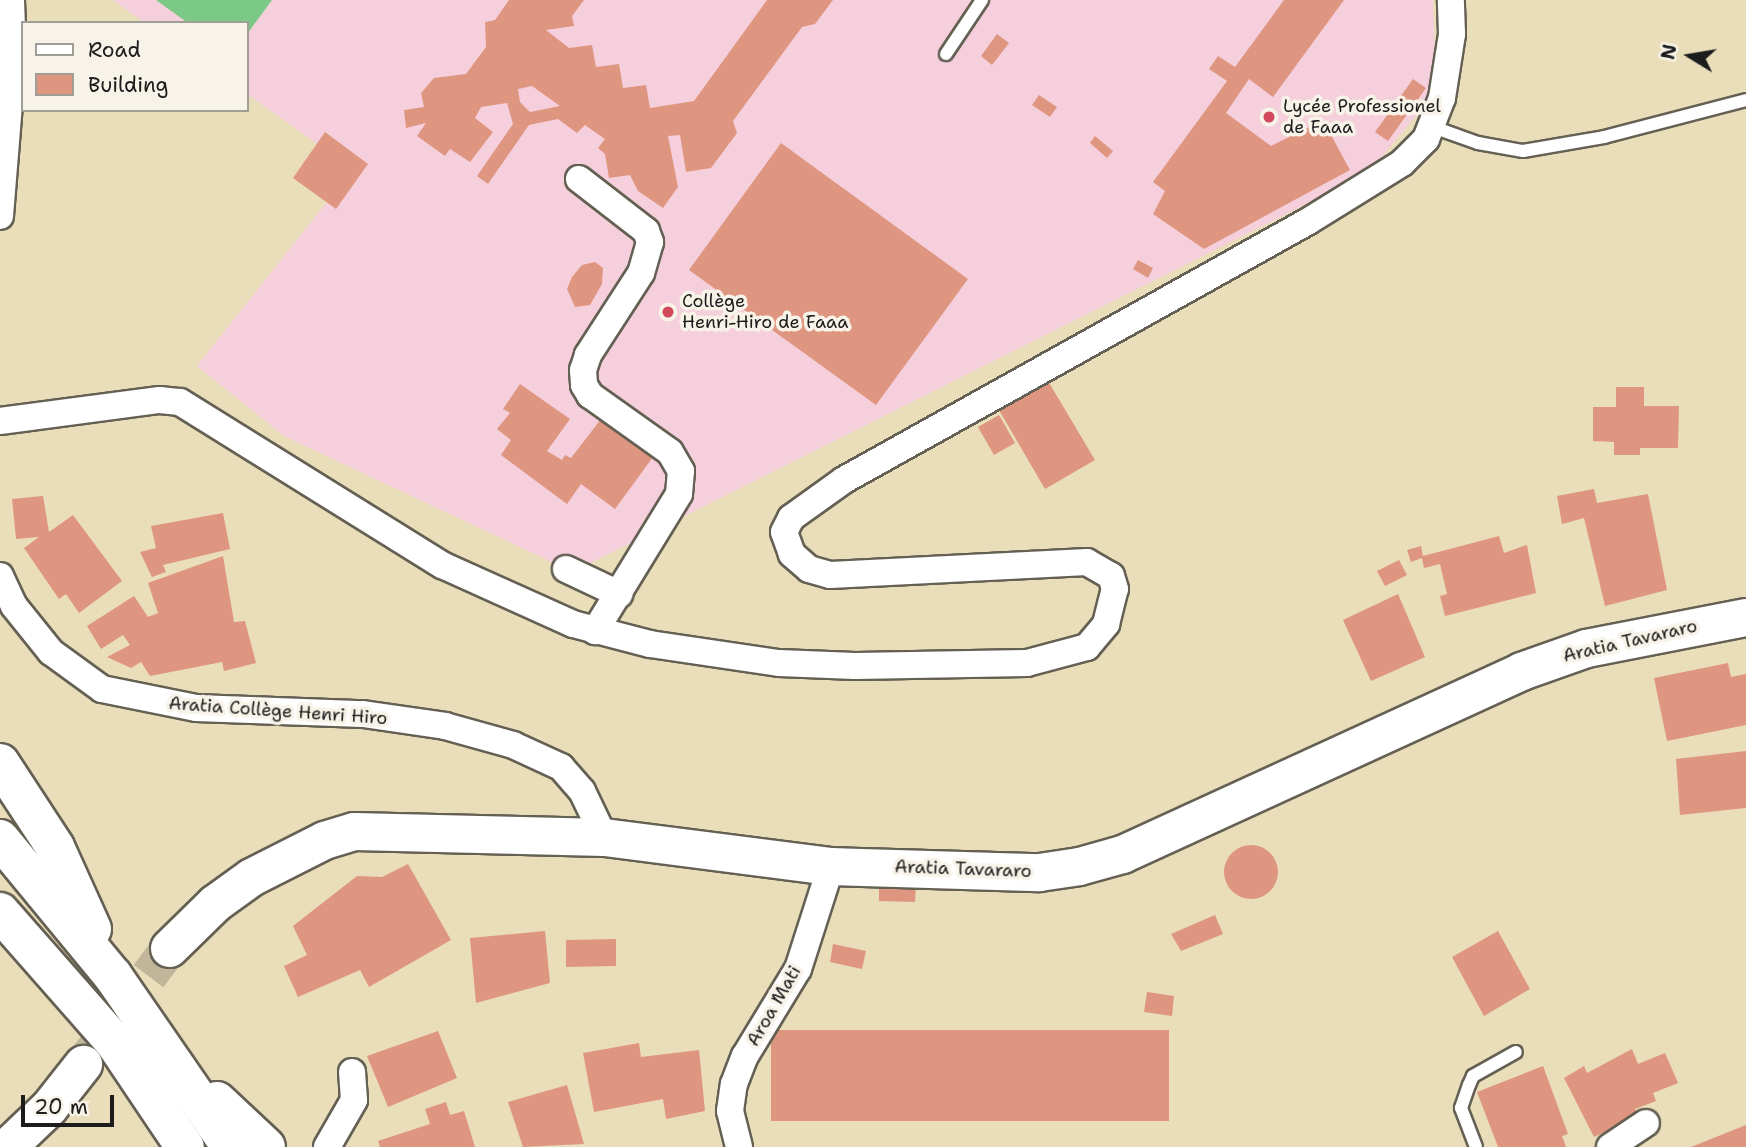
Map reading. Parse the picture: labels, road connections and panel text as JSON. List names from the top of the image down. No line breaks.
{"streets":{"main road":["Aratia Tavararo"],"street":["Aratia Collège Henri Hiro","Aroa Mati"]},"crossings":[["Aratia Tavararo","Aratia Collège Henri Hiro"],["Aratia Tavararo","Aroa Mati"]],"places":["Lycée Professionel de Faaa","Collège Henri-Hiro de Faaa"],"legend":["Road","Building"],"scale_bar":"20 m","north":"left"}
